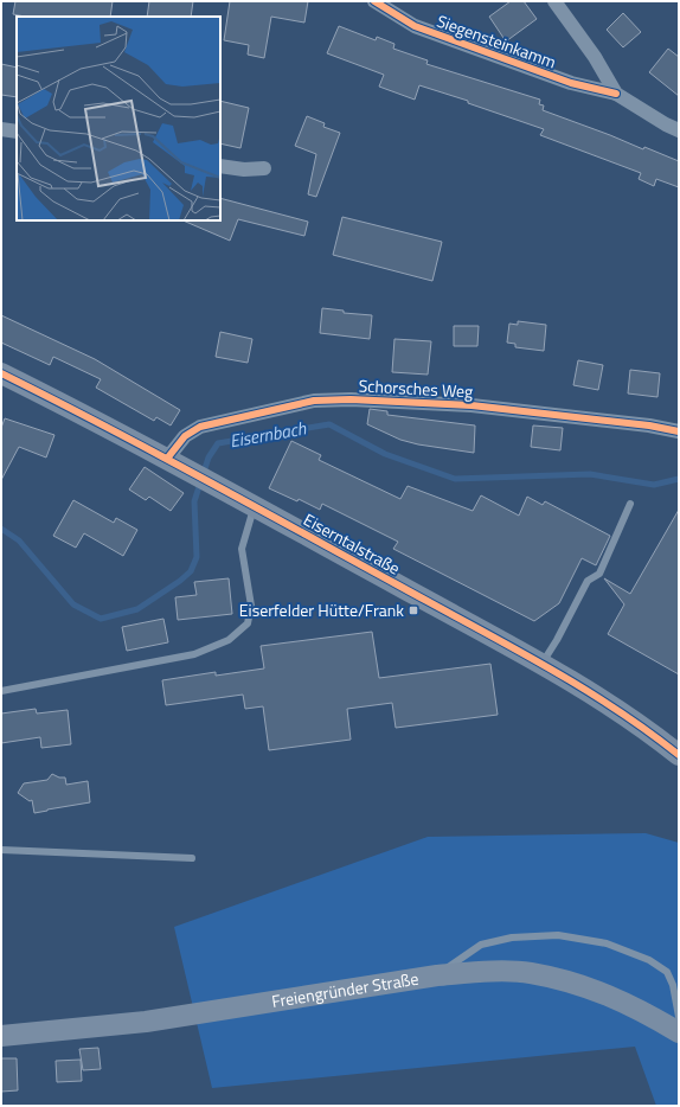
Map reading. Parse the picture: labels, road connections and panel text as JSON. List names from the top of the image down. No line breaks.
{"streets":{"main road":["Eiserntalstraße","Freiengründer Straße"],"street":["Siegensteinkamm","Schorsches Weg"]},"crossings":[["Schorsches Weg","Eiserntalstraße"]],"water":["Eisernbach"],"places":{"transit":["Eiserfelder Hütte/Frank"]}}
